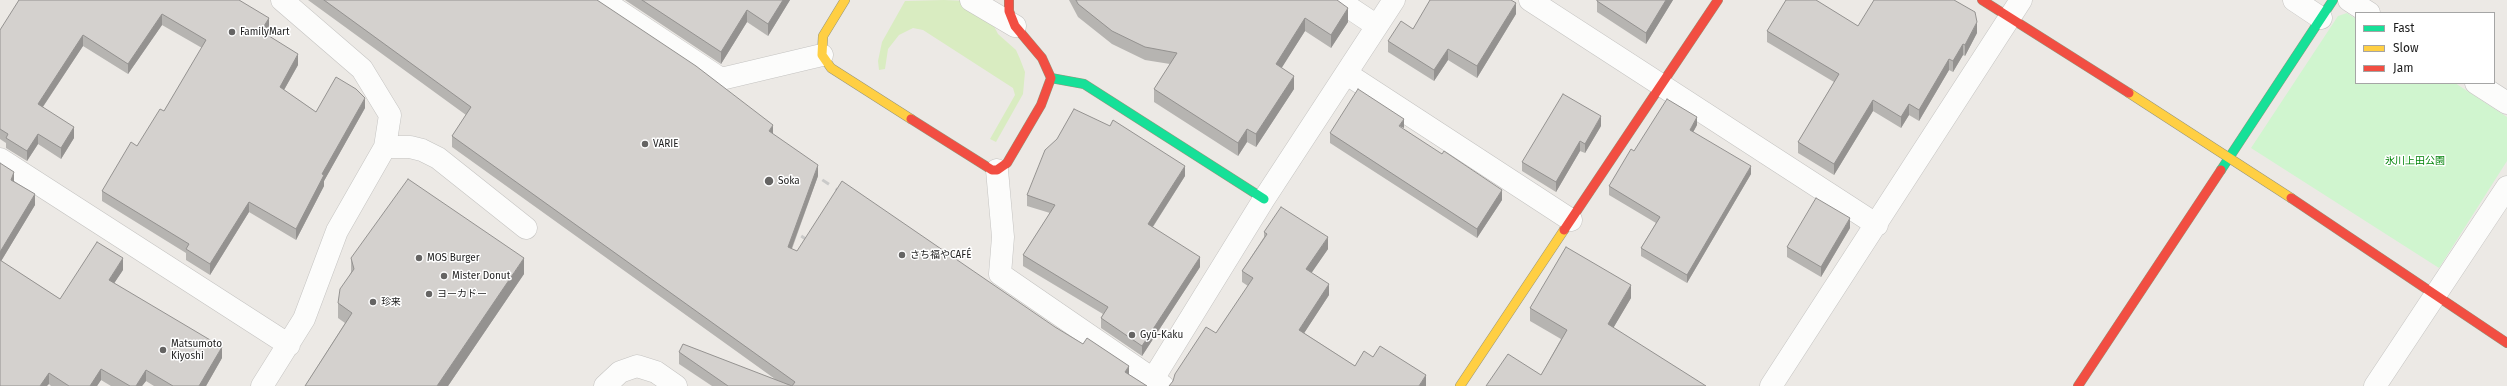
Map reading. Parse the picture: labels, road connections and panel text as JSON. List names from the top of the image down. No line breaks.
{"parks":["氷川上田公園"],"places":["FamilyMart","VARIE","Soka","さち福やCAFÉ","MOS Burger","Mister Donut","ヨーカドー","珍来","Gyū-Kaku","Matsumoto Kiyoshi"],"legend":["Fast","Slow","Jam"]}
